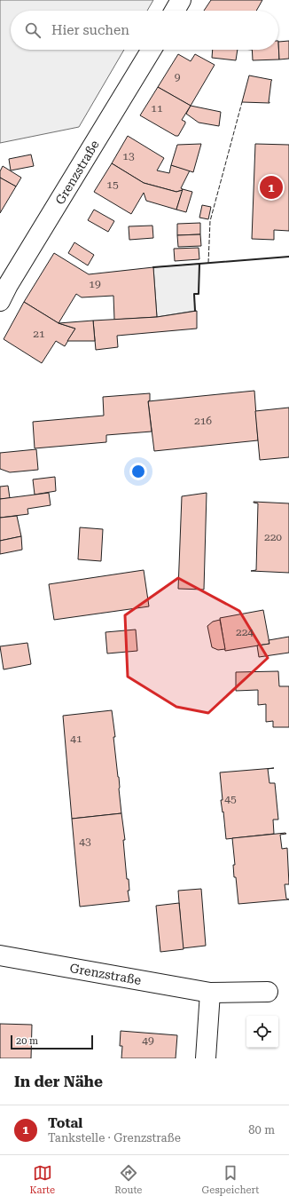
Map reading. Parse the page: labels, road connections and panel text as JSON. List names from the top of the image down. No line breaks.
{"streets":{"street":["Grenzstraße"]},"house_numbers":["9","11","13","15","19","21","216","220","224","41","45","43","49"],"scale_bar":"20 m","page":{"search":"Hier suchen","pins":"1","scale":"20 m","heading":"In der Nähe","list":[{"mark":"1","name":"Total","note":"Tankstelle · Grenzstraße","value":"80 m"}],"nav":["Karte","Route","Gespeichert"]}}
